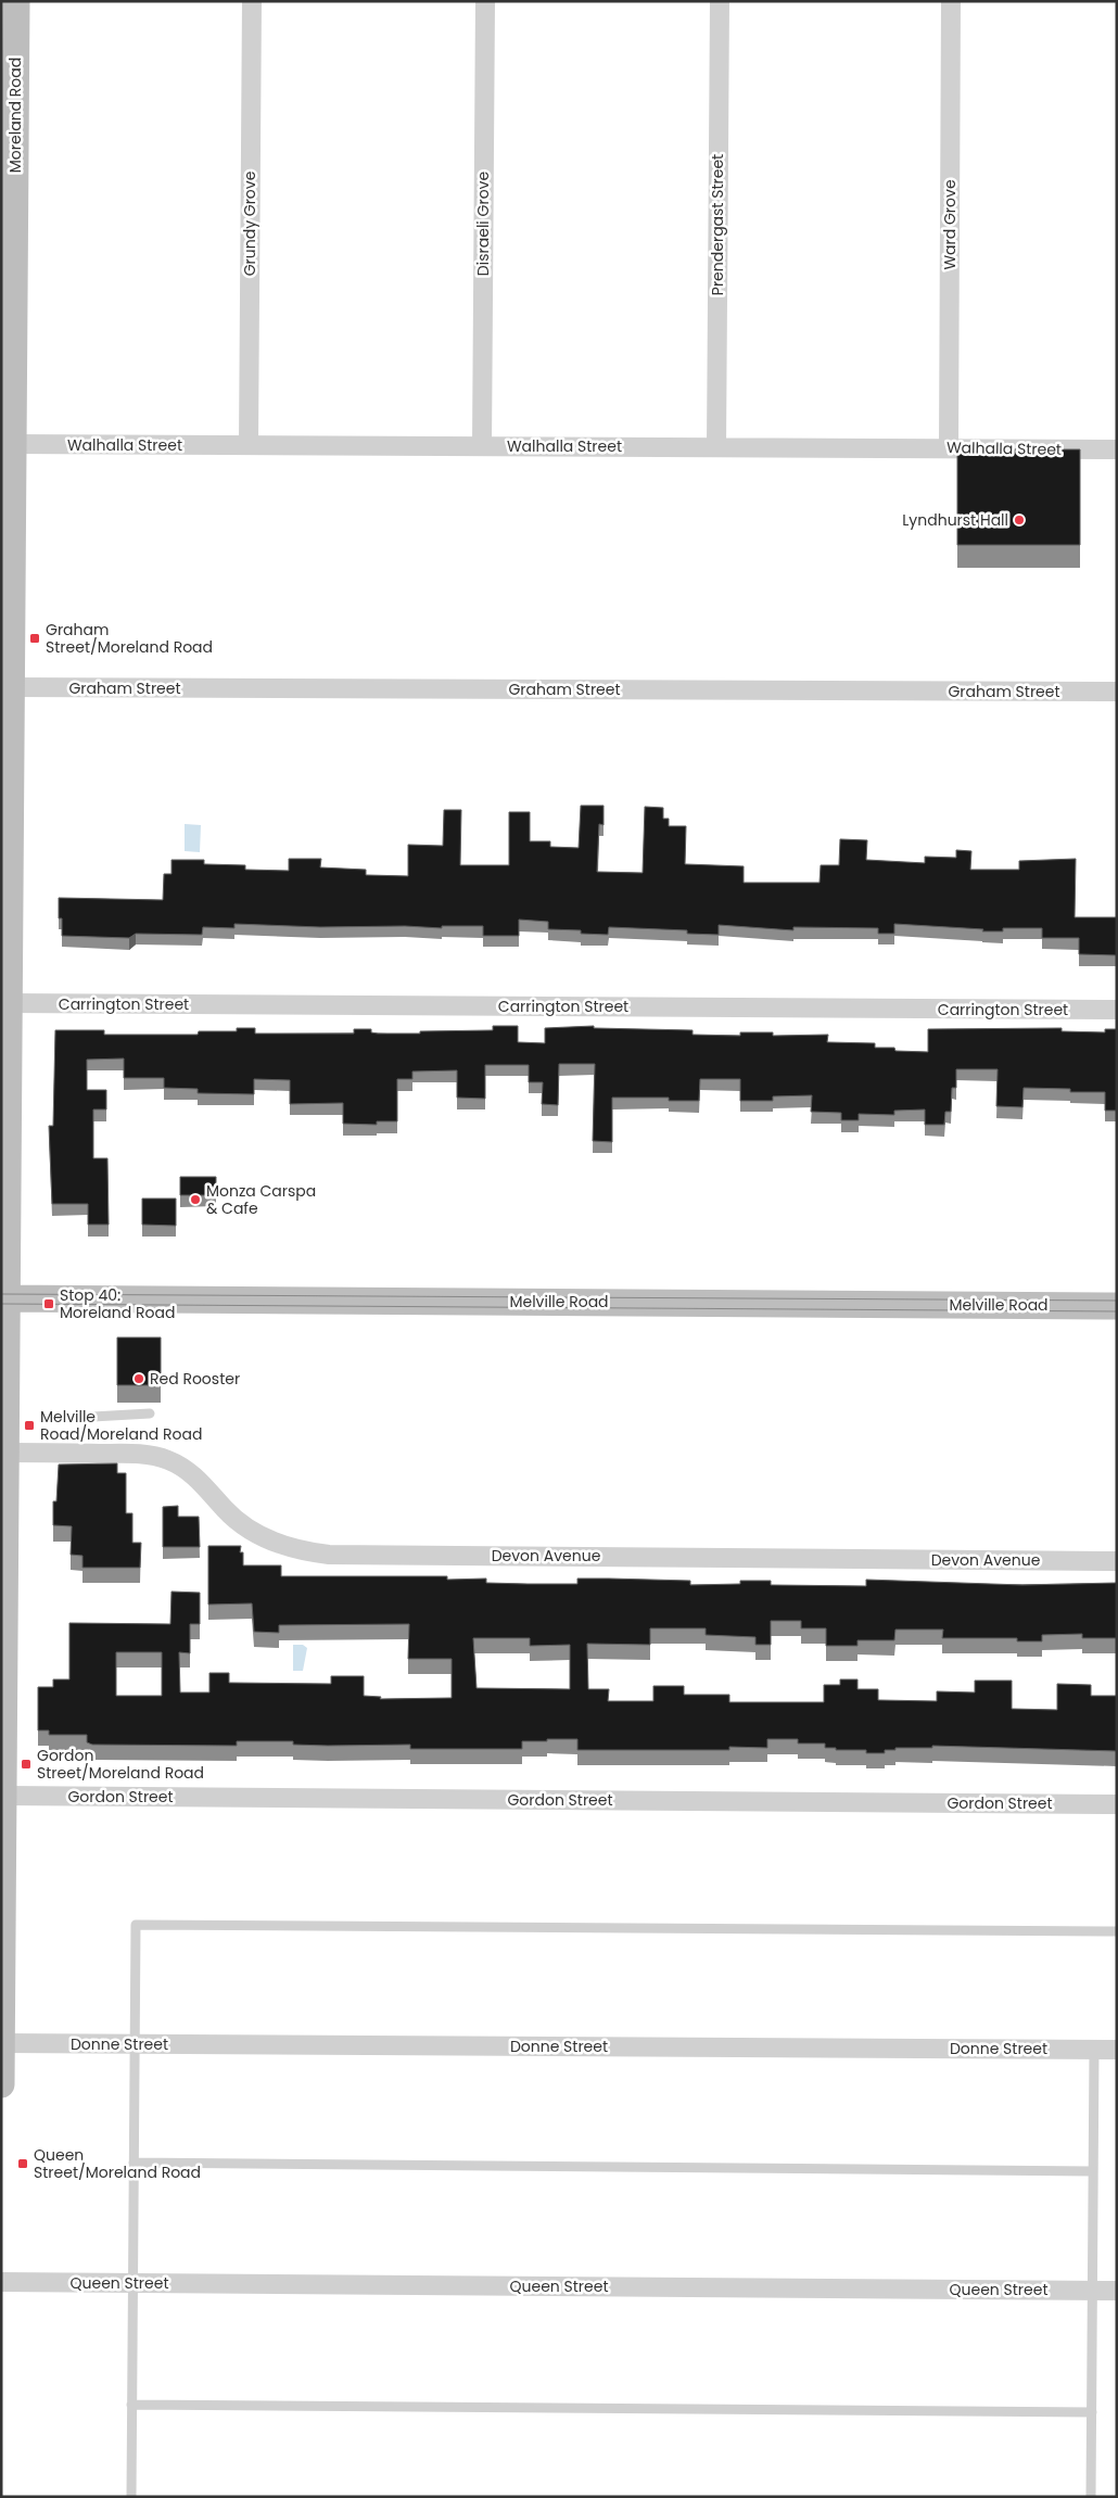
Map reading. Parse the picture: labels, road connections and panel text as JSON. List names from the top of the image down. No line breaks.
{"streets":{"main road":["Moreland Road","Melville Road"],"street":["Grundy Grove","Disraeli Grove","Prendergast Street","Ward Grove","Walhalla Street","Graham Street","Carrington Street","Devon Avenue","Gordon Street","Donne Street","Queen Street"]},"crossings":[["Moreland Road","Walhalla Street"],["Moreland Road","Graham Street"],["Moreland Road","Carrington Street"],["Moreland Road","Melville Road"],["Moreland Road","Devon Avenue"],["Moreland Road","Gordon Street"],["Moreland Road","Donne Street"],["Grundy Grove","Walhalla Street"],["Disraeli Grove","Walhalla Street"],["Prendergast Street","Walhalla Street"],["Ward Grove","Walhalla Street"]],"places":{"other":["Lyndhurst Hall","Monza Carspa & Cafe","Red Rooster"],"transit":["Graham Street/Moreland Road","Stop 40: Moreland Road","Melville Road/Moreland Road","Gordon Street/Moreland Road","Queen Street/Moreland Road"]}}
